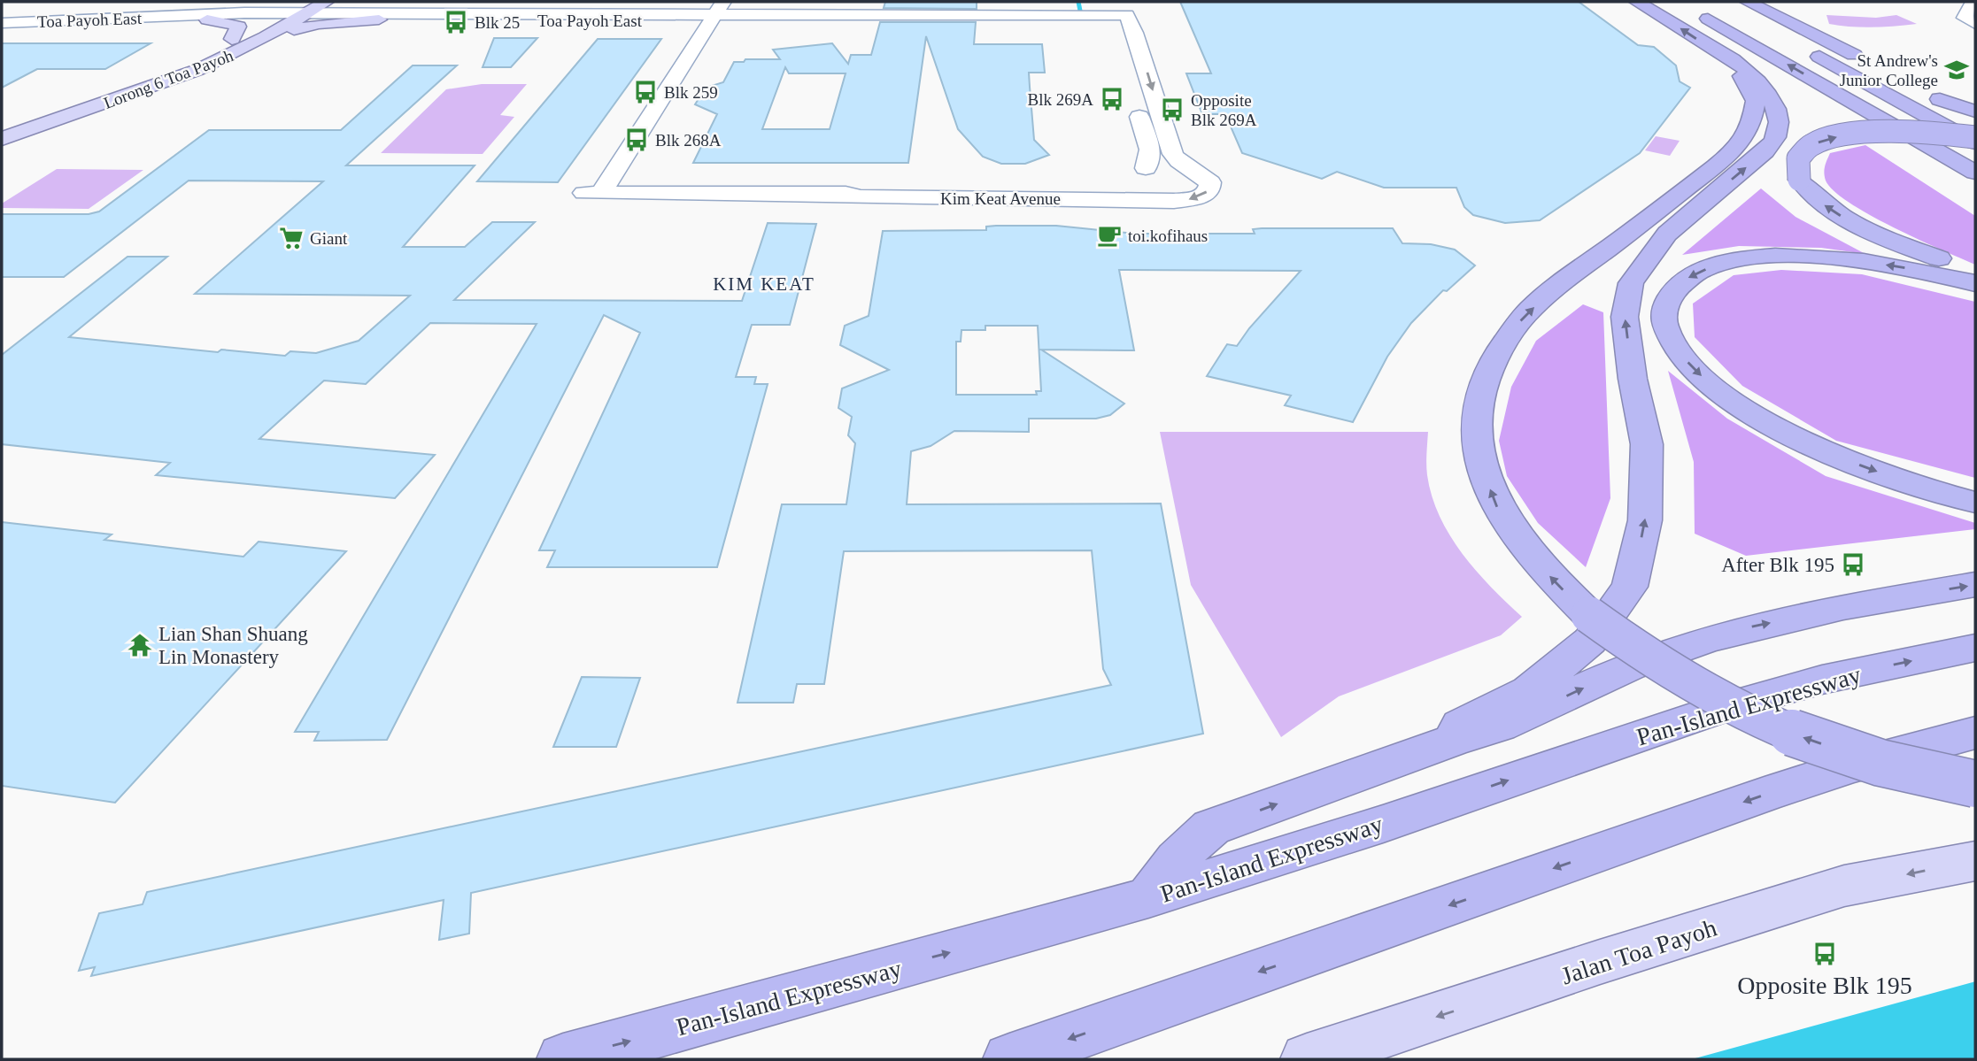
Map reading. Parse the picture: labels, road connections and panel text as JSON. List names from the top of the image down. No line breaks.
{"streets":{"highway":["Pan-Island Expressway"],"main road":["Lorong 6 Toa Payoh","Jalan Toa Payoh"],"street":["Toa Payoh East","Kim Keat Avenue"]},"crossings":[["Toa Payoh East","Lorong 6 Toa Payoh"],["Toa Payoh East","Kim Keat Avenue"]],"one_way":["Jalan Toa Payoh"],"districts":["KIM KEAT"],"places":{"bus stop":["Blk 25","Blk 259","Blk 269A","Opposite Blk 269A","Blk 268A","After Blk 195","Opposite Blk 195"],"school or university":["St Andrew's Junior College"],"cafe":["toi.kofihaus"],"supermarket":["Giant"],"temple":["Lian Shan Shuang Lin Monastery"]}}
